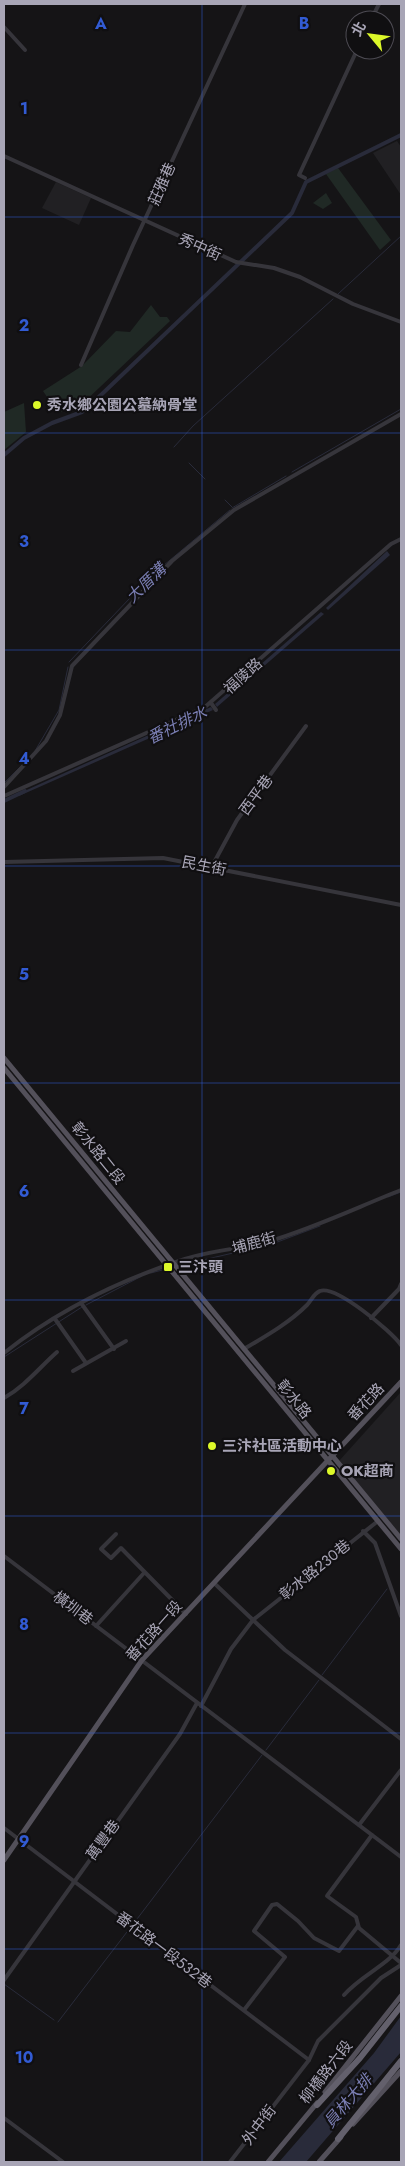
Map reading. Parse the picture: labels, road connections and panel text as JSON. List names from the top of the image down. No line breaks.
{"streets":{"main road":["彰水路二段","彰水路","番花路","番花路一段","柳橋路六段"],"street":["莊雅巷","秀中街","福陵路","西平巷","民生街","埔鹿街","彰水路230巷","橫圳巷","萬豐巷","番花路一段532巷","外中街"]},"crossings":[["莊雅巷","秀中街"],["西平巷","民生街"],["彰水路二段","埔鹿街"],["彰水路二段","彰水路"],["埔鹿街","彰水路"],["彰水路","番花路"],["彰水路","彰水路230巷"],["彰水路","番花路一段"],["番花路","番花路一段"],["彰水路230巷","萬豐巷"],["橫圳巷","番花路一段"],["橫圳巷","萬豐巷"],["番花路一段","番花路一段532巷"],["萬豐巷","番花路一段532巷"],["番花路一段532巷","外中街"]],"water":["大厝溝","番社排水","員林大排"],"places":{"other":["秀水鄉公園公墓納骨堂","三汴社區活動中心","OK超商"],"transit":["三汴頭"]},"north":"top left","grid":{"columns":["A","B"],"rows":["1","2","3","4","5","6","7","8","9","10"]}}
